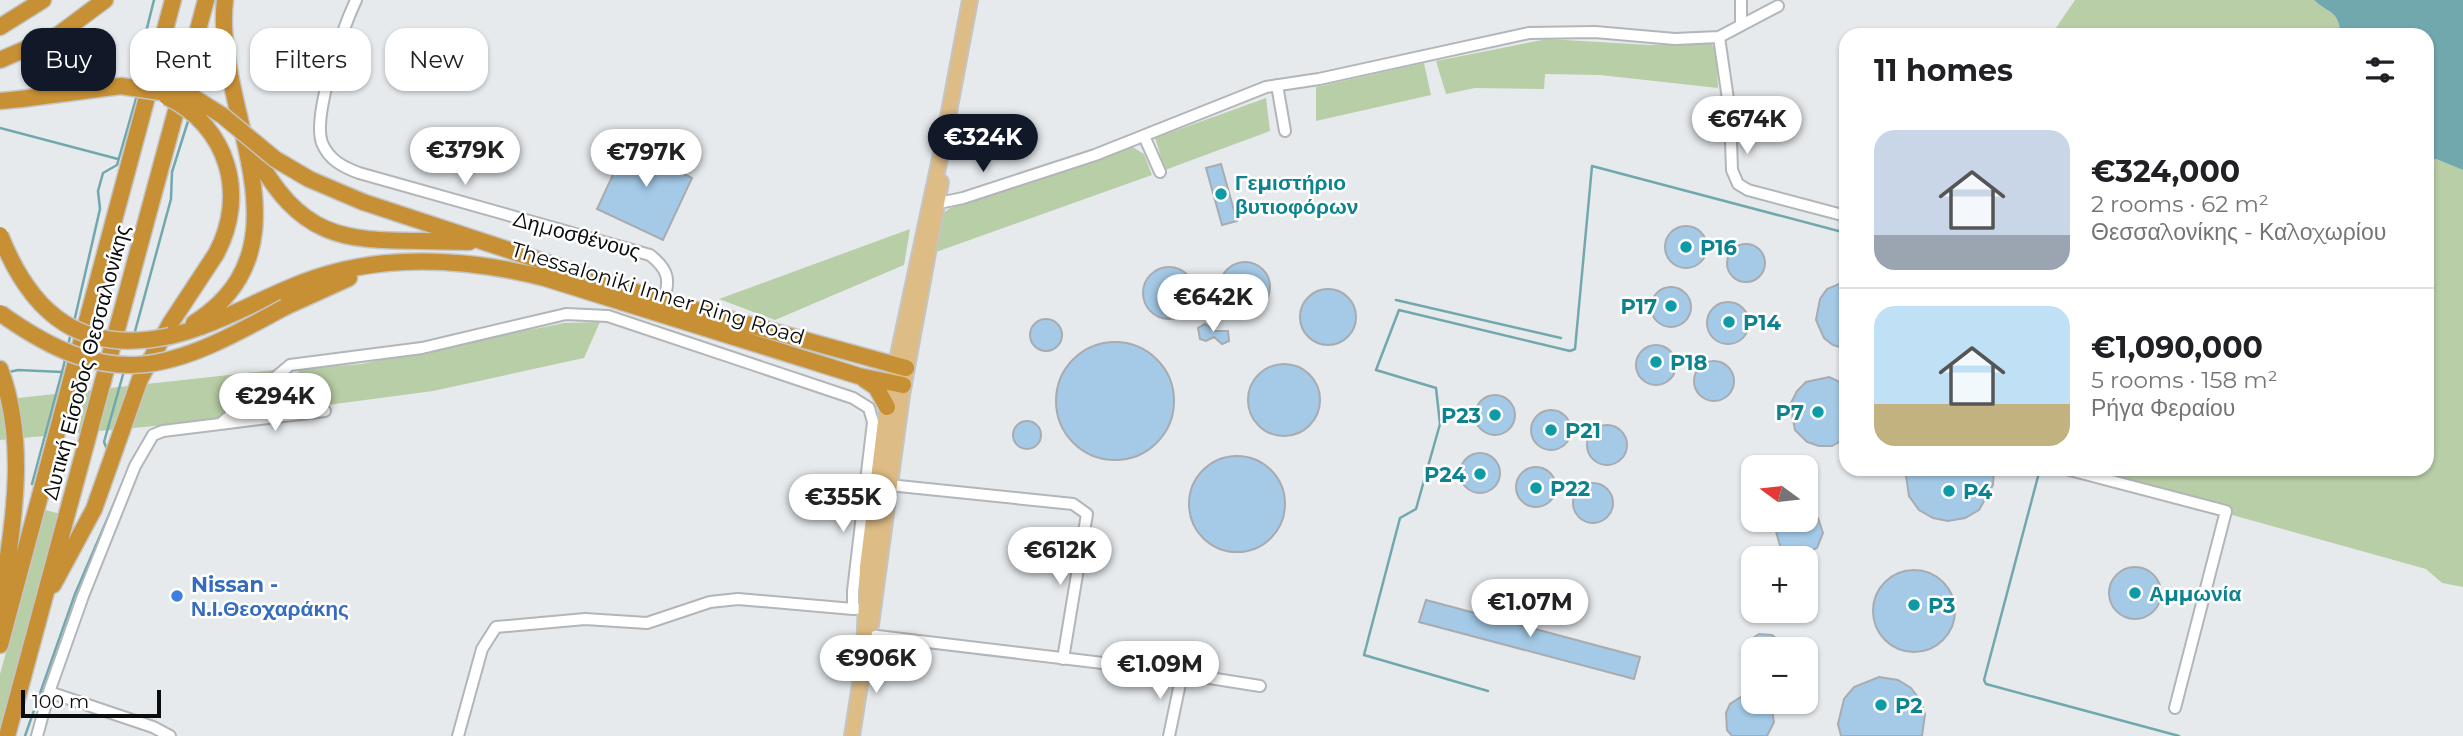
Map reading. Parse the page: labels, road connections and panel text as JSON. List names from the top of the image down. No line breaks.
{"streets":{"highway":["Thessaloniki Inner Ring Road","Δυτική Είσοδος Θεσσαλονίκης"],"street":["Δημοσθένους"]},"crossings":[["Δημοσθένους","Thessaloniki Inner Ring Road"]],"places":["Γεμιστήριο βυτιοφόρων","P16","P17","P14","P18","P7","P23","P21","P24","P22","P4","Αμμωνία","Nissan - Ν.Ι.Θεοχαράκης","P3","P2"],"scale_bar":"100 m","north":"left","page":{"chip":["Buy","Rent","Filters","New"],"heading":"11 homes","price":["€674K","€324K","€379K","€797K","€642K","€294K","€355K","€612K","€1.07M","€906K","€1.09M"],"list":[{"name":"€324,000","note":"2 rooms · 62 m² · Θεσσαλονίκης - Καλοχωρίου"},{"name":"€1,090,000","note":"5 rooms · 158 m² · Ρήγα Φεραίου"}],"map_buttons":["+","−"],"scale":"100 m"}}
